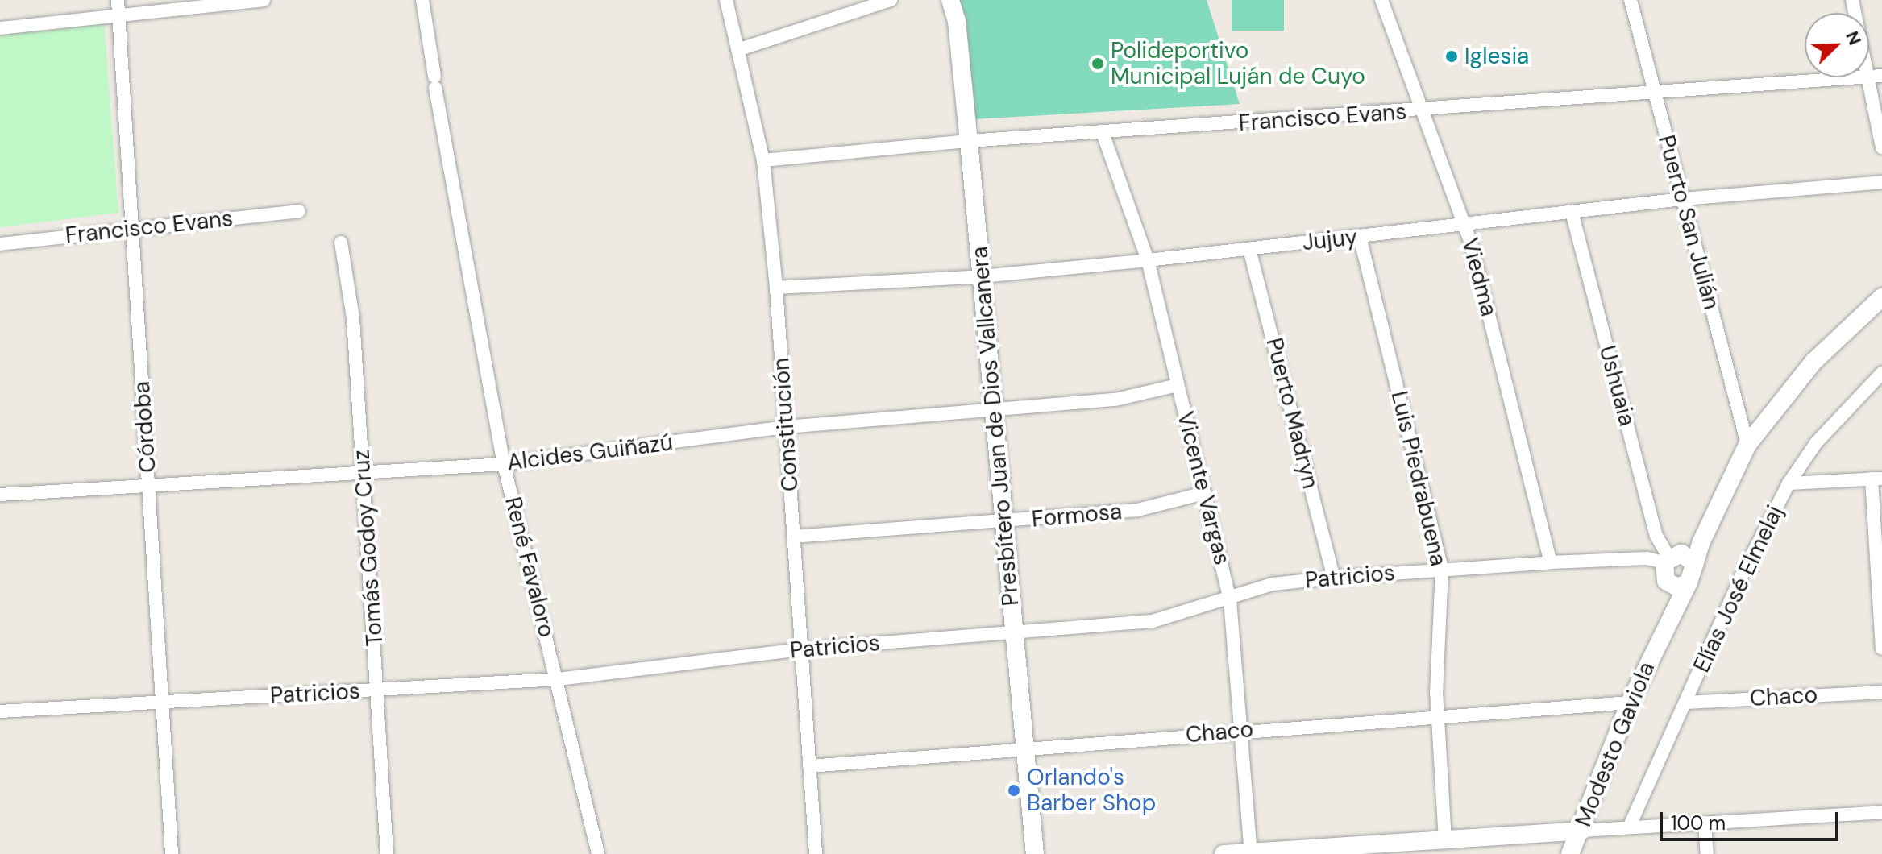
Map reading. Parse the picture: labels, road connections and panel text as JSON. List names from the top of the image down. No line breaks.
{"streets":{"street":["Francisco Evans","Puerto San Julián","Jujuy","Viedma","Ushuaia","Puerto Madryn","Constitución","Presbítero Juan de Dios Vallcanera","Córdoba","Alcides Guiñazú","Luis Piedrabuena","Vicente Vargas","Formosa","Tomás Godoy Cruz","René Favaloro","Patricios","Elías José Elmelaj","Chaco","Modesto Gaviola"]},"crossings":[["Francisco Evans","Puerto San Julián"],["Francisco Evans","Viedma"],["Francisco Evans","Constitución"],["Francisco Evans","Presbítero Juan de Dios Vallcanera"],["Francisco Evans","Córdoba"],["Francisco Evans","Vicente Vargas"],["Puerto San Julián","Jujuy"],["Jujuy","Viedma"],["Jujuy","Ushuaia"],["Jujuy","Puerto Madryn"],["Jujuy","Constitución"],["Jujuy","Presbítero Juan de Dios Vallcanera"],["Jujuy","Luis Piedrabuena"],["Jujuy","Vicente Vargas"],["Viedma","Patricios"],["Ushuaia","Patricios"],["Ushuaia","Modesto Gaviola"],["Puerto Madryn","Patricios"],["Constitución","Alcides Guiñazú"],["Constitución","Formosa"],["Constitución","Patricios"],["Constitución","Chaco"],["Presbítero Juan de Dios Vallcanera","Alcides Guiñazú"],["Presbítero Juan de Dios Vallcanera","Formosa"],["Presbítero Juan de Dios Vallcanera","Patricios"],["Presbítero Juan de Dios Vallcanera","Chaco"],["Córdoba","Alcides Guiñazú"],["Córdoba","Patricios"],["Alcides Guiñazú","Vicente Vargas"],["Alcides Guiñazú","Tomás Godoy Cruz"],["Alcides Guiñazú","René Favaloro"],["Luis Piedrabuena","Patricios"],["Luis Piedrabuena","Chaco"],["Vicente Vargas","Formosa"],["Vicente Vargas","Patricios"],["Vicente Vargas","Chaco"],["Tomás Godoy Cruz","Patricios"],["René Favaloro","Patricios"],["Patricios","Modesto Gaviola"],["Elías José Elmelaj","Chaco"],["Chaco","Modesto Gaviola"]],"places":["Iglesia","Polideportivo Municipal Luján de Cuyo","Orlando's Barber Shop"],"scale_bar":"100 m","north":"top right"}
